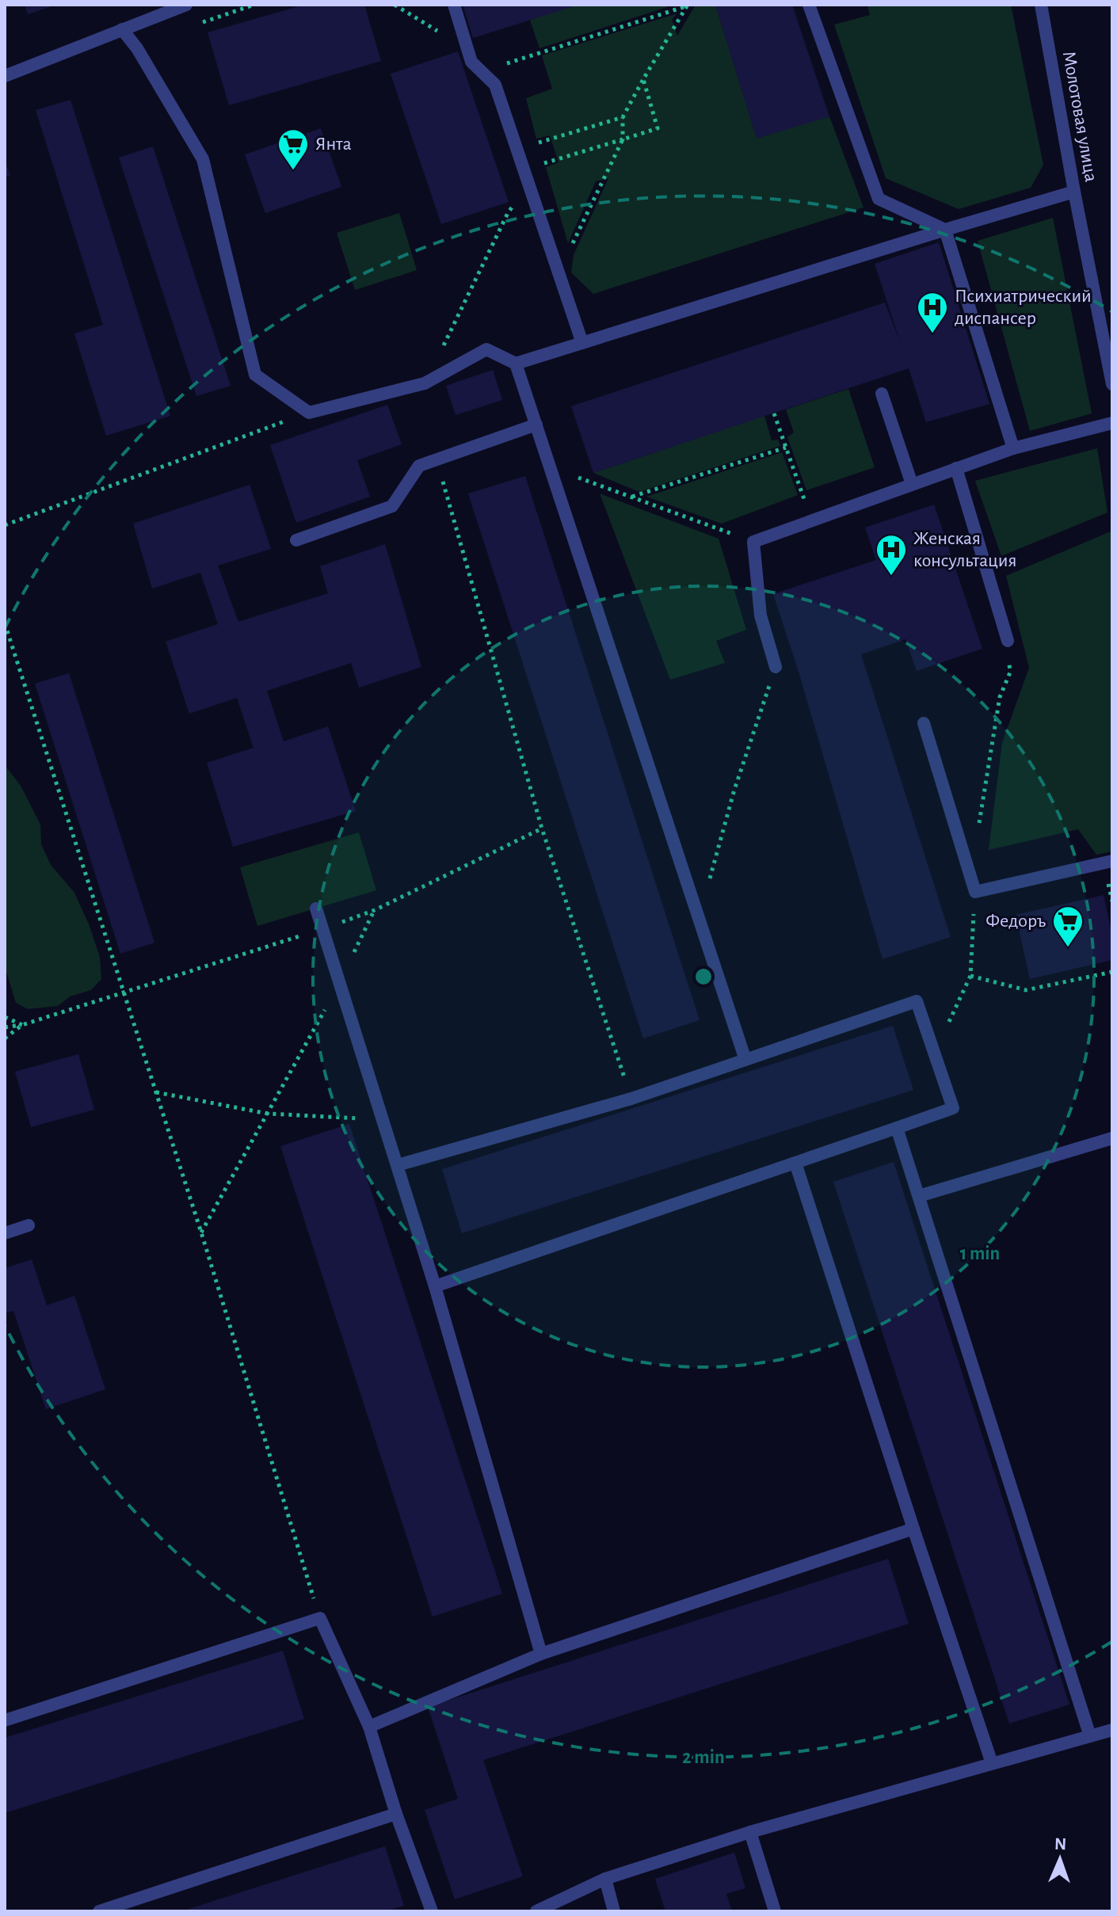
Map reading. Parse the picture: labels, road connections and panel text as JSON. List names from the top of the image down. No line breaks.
{"streets":{"street":["Молотовая улица"]},"places":{"supermarket":["Янта","Федоръ"],"hospital":["Психиатрический диспансер","Женская консультация"]},"north":"top","rings":["1 min","2 min"]}
